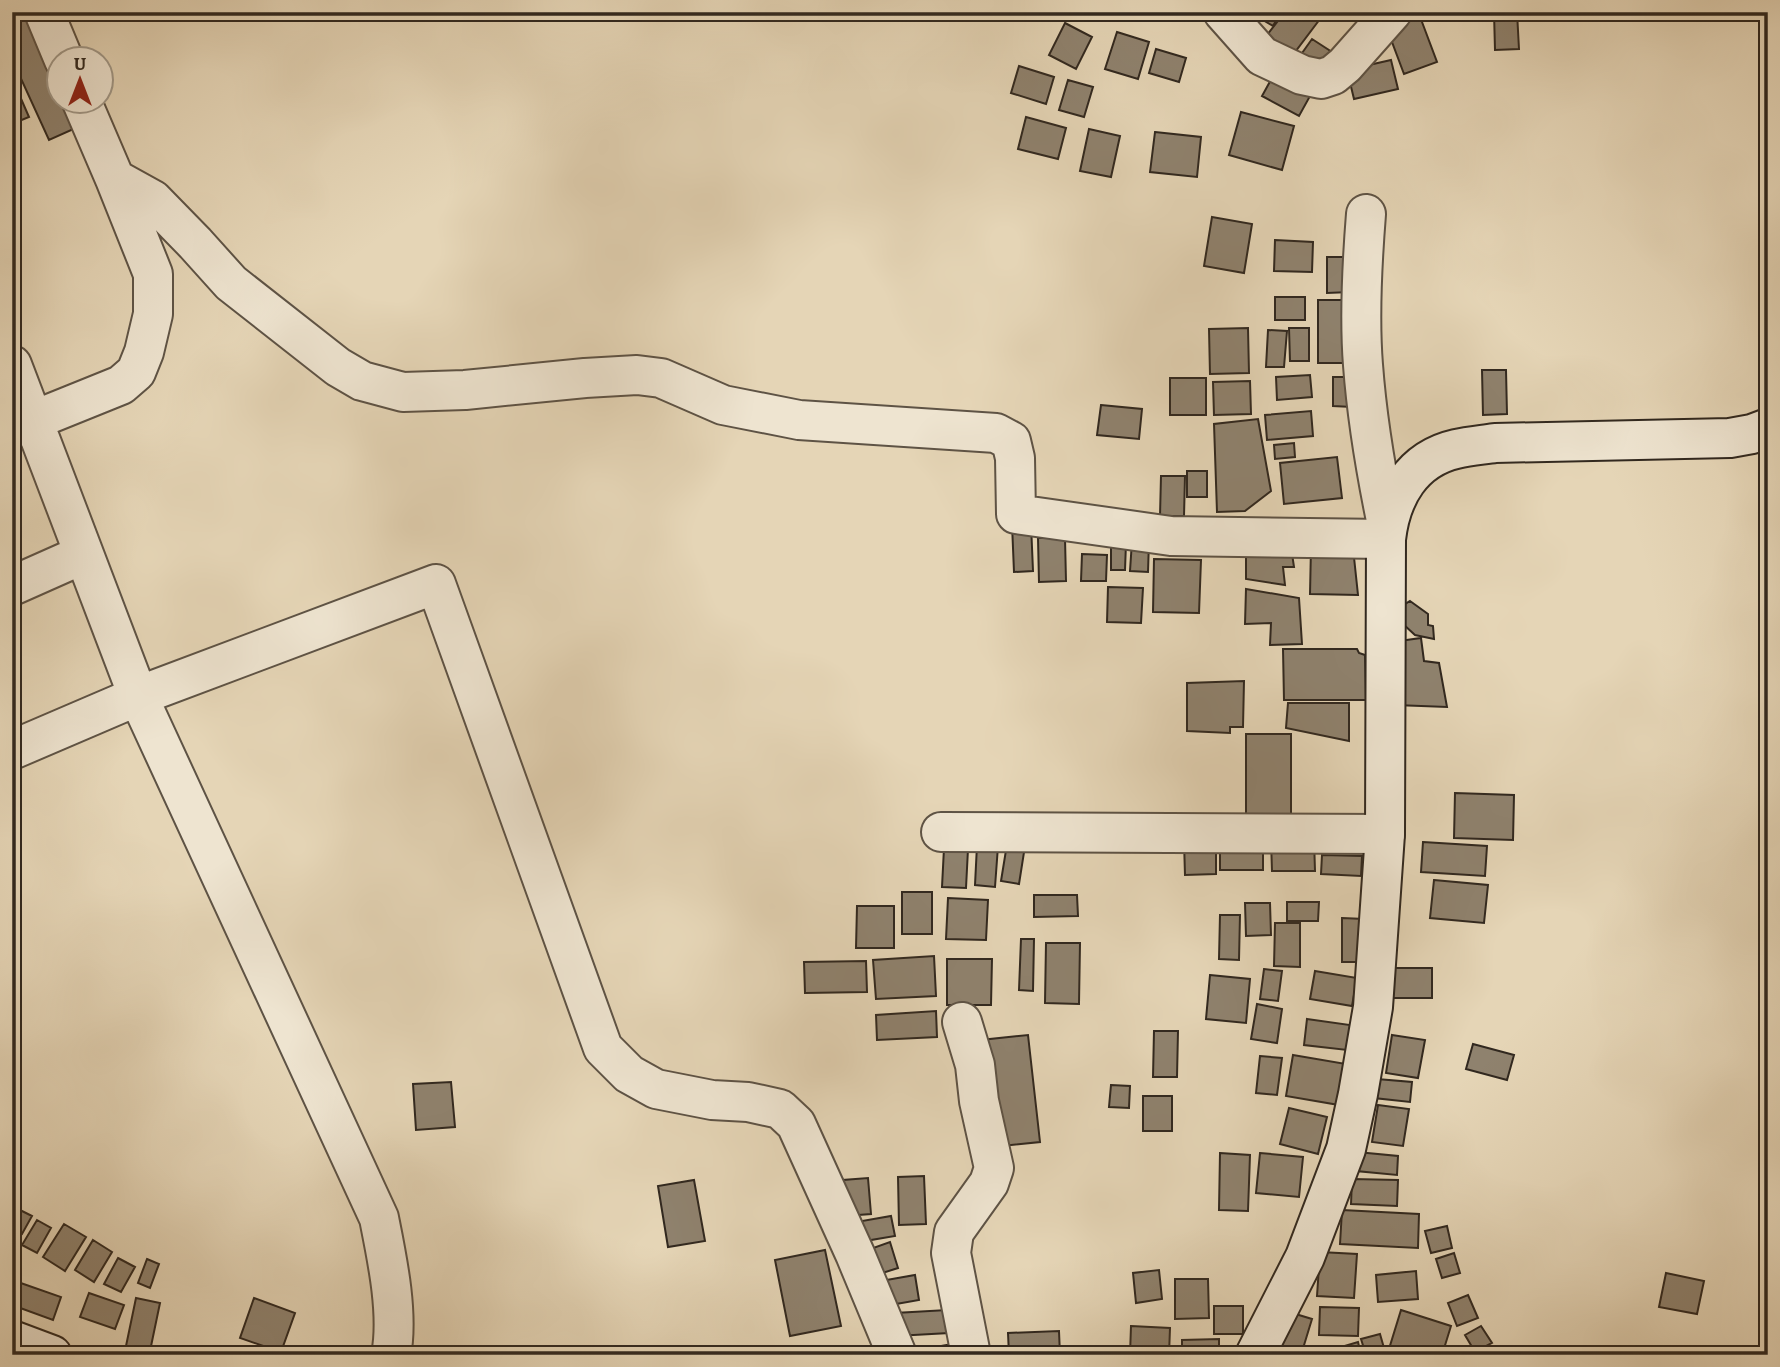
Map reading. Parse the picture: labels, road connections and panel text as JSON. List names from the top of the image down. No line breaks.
{"north":"top"}
